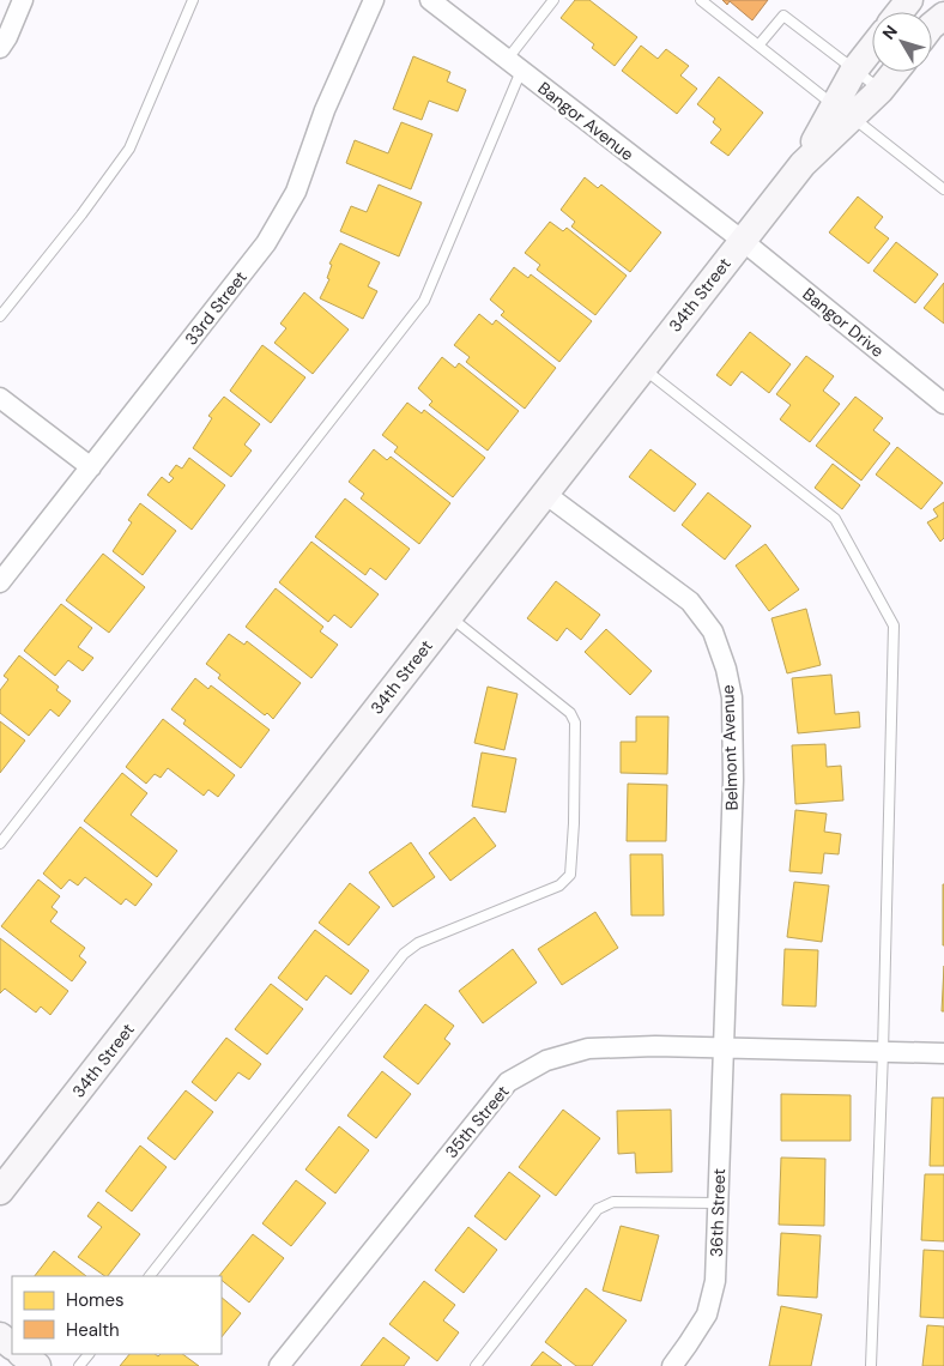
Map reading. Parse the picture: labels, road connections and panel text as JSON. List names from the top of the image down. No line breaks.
{"streets":{"main road":["34th Street"],"street":["Bangor Avenue","33rd Street","Bangor Drive","Belmont Avenue","35th Street","36th Street"]},"crossings":[["Bangor Avenue","34th Street"],["Bangor Avenue","Bangor Drive"],["34th Street","Bangor Drive"],["34th Street","Belmont Avenue"],["Belmont Avenue","35th Street"],["Belmont Avenue","36th Street"],["35th Street","36th Street"]],"legend":["Homes","Health"],"north":"top left"}
